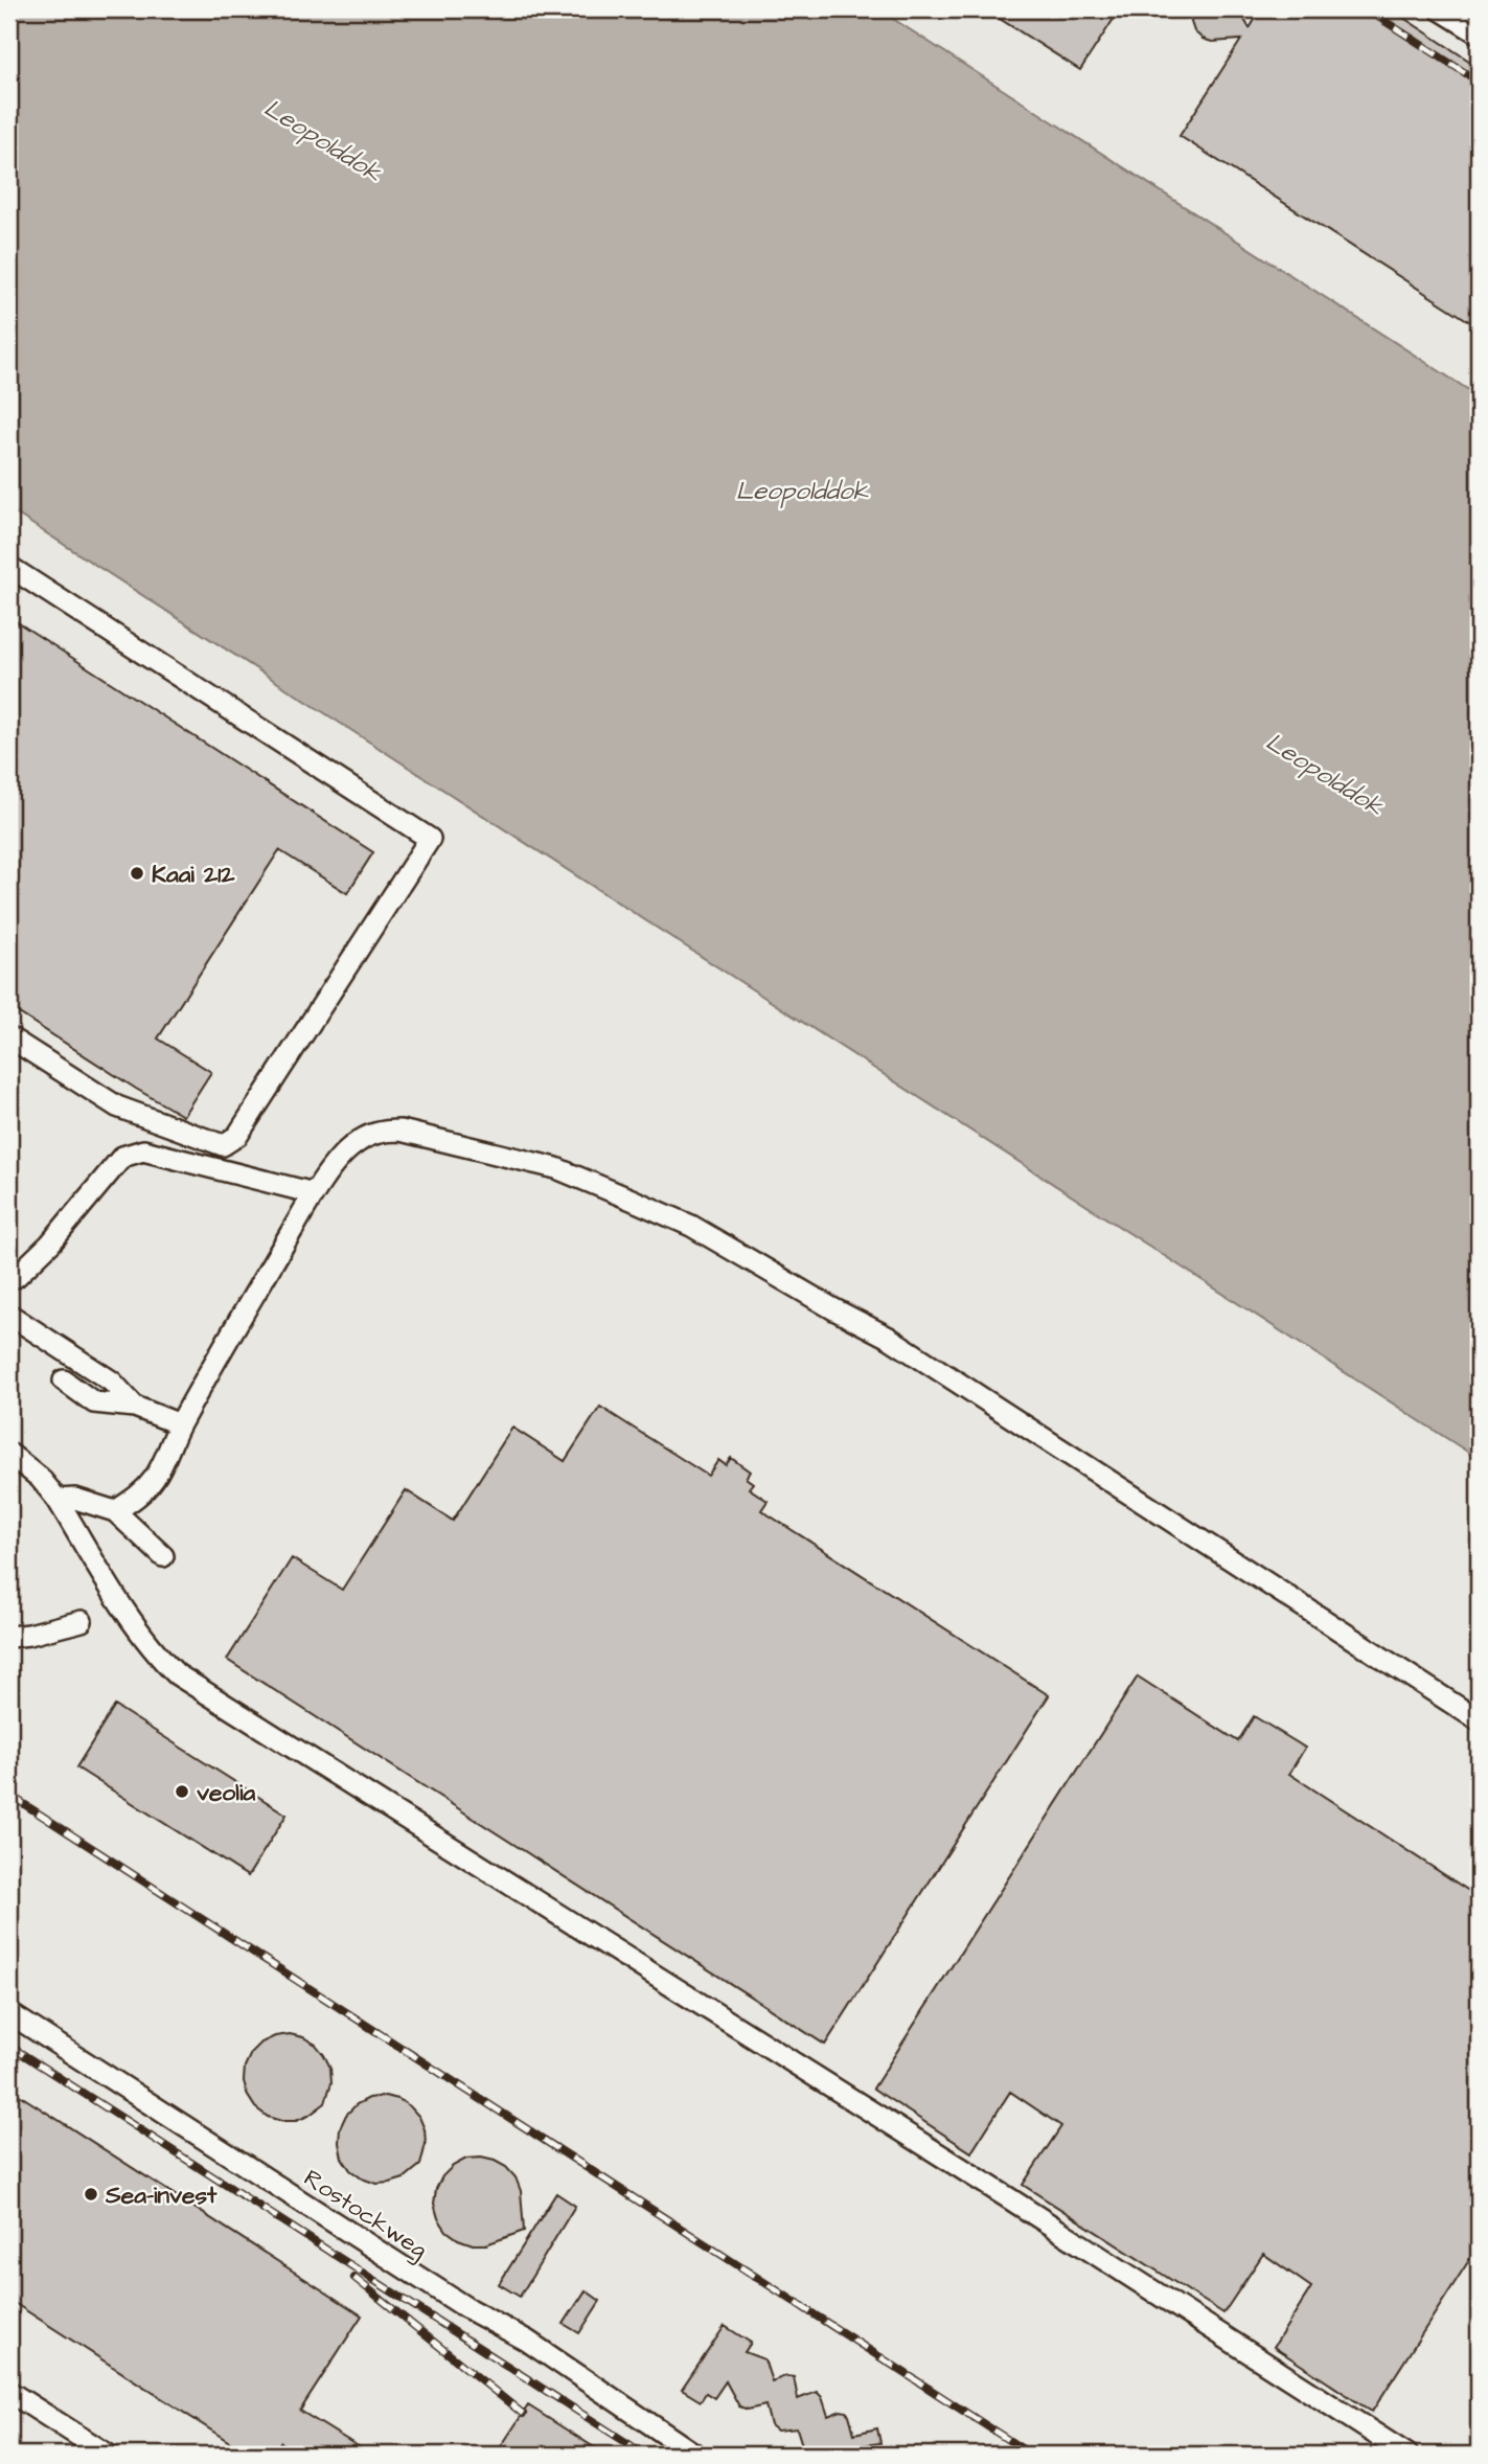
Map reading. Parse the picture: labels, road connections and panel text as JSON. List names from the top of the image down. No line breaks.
{"streets":{"street":["Rostockweg"]},"water":["Leopolddok"],"places":["Kaai 212","veolia","Sea-invest"]}
